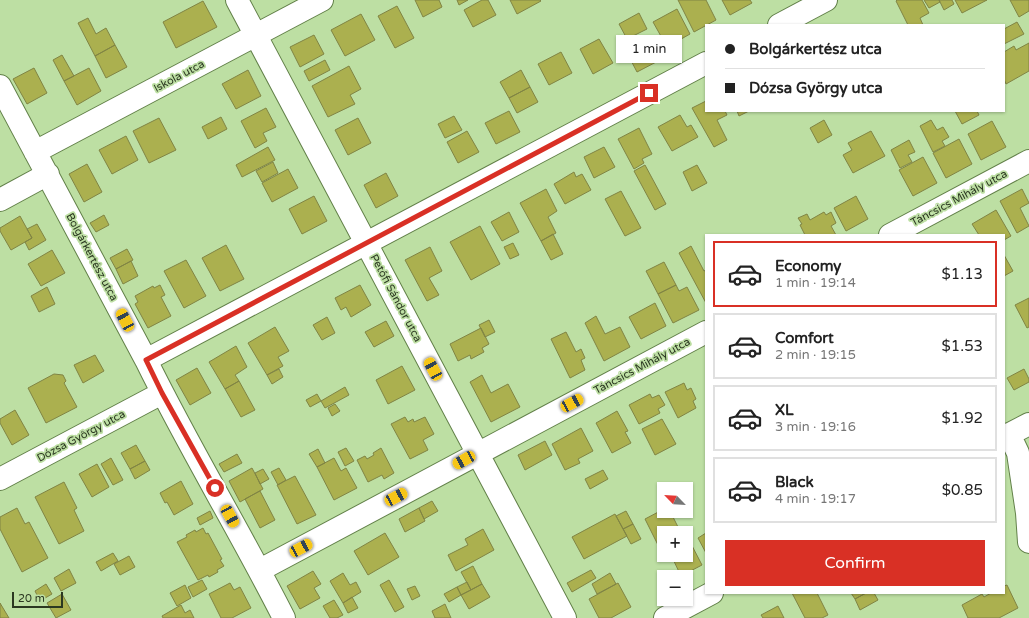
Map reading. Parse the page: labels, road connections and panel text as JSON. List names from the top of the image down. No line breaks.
{"streets":{"street":["Iskola utca","Táncsics Mihály utca","Bolgárkertész utca","Petőfi Sándor utca","Dózsa György utca"]},"crossings":[["Iskola utca","Bolgárkertész utca"],["Iskola utca","Petőfi Sándor utca"],["Táncsics Mihály utca","Bolgárkertész utca"],["Táncsics Mihály utca","Petőfi Sándor utca"],["Bolgárkertész utca","Dózsa György utca"]],"scale_bar":"20 m","north":"top left","page":{"banner":["Bolgárkertész utca","Dózsa György utca"],"bubble":"1 min","list":[{"name":"Economy","note":"1 min · 19:14","value":"$1.13"},{"name":"Comfort","note":"2 min · 19:15","value":"$1.53"},{"name":"XL","note":"3 min · 19:16","value":"$1.92"},{"name":"Black","note":"4 min · 19:17","value":"$0.85"}],"map_buttons":["+","−"],"buttons":"Confirm","scale":"20 m"}}
